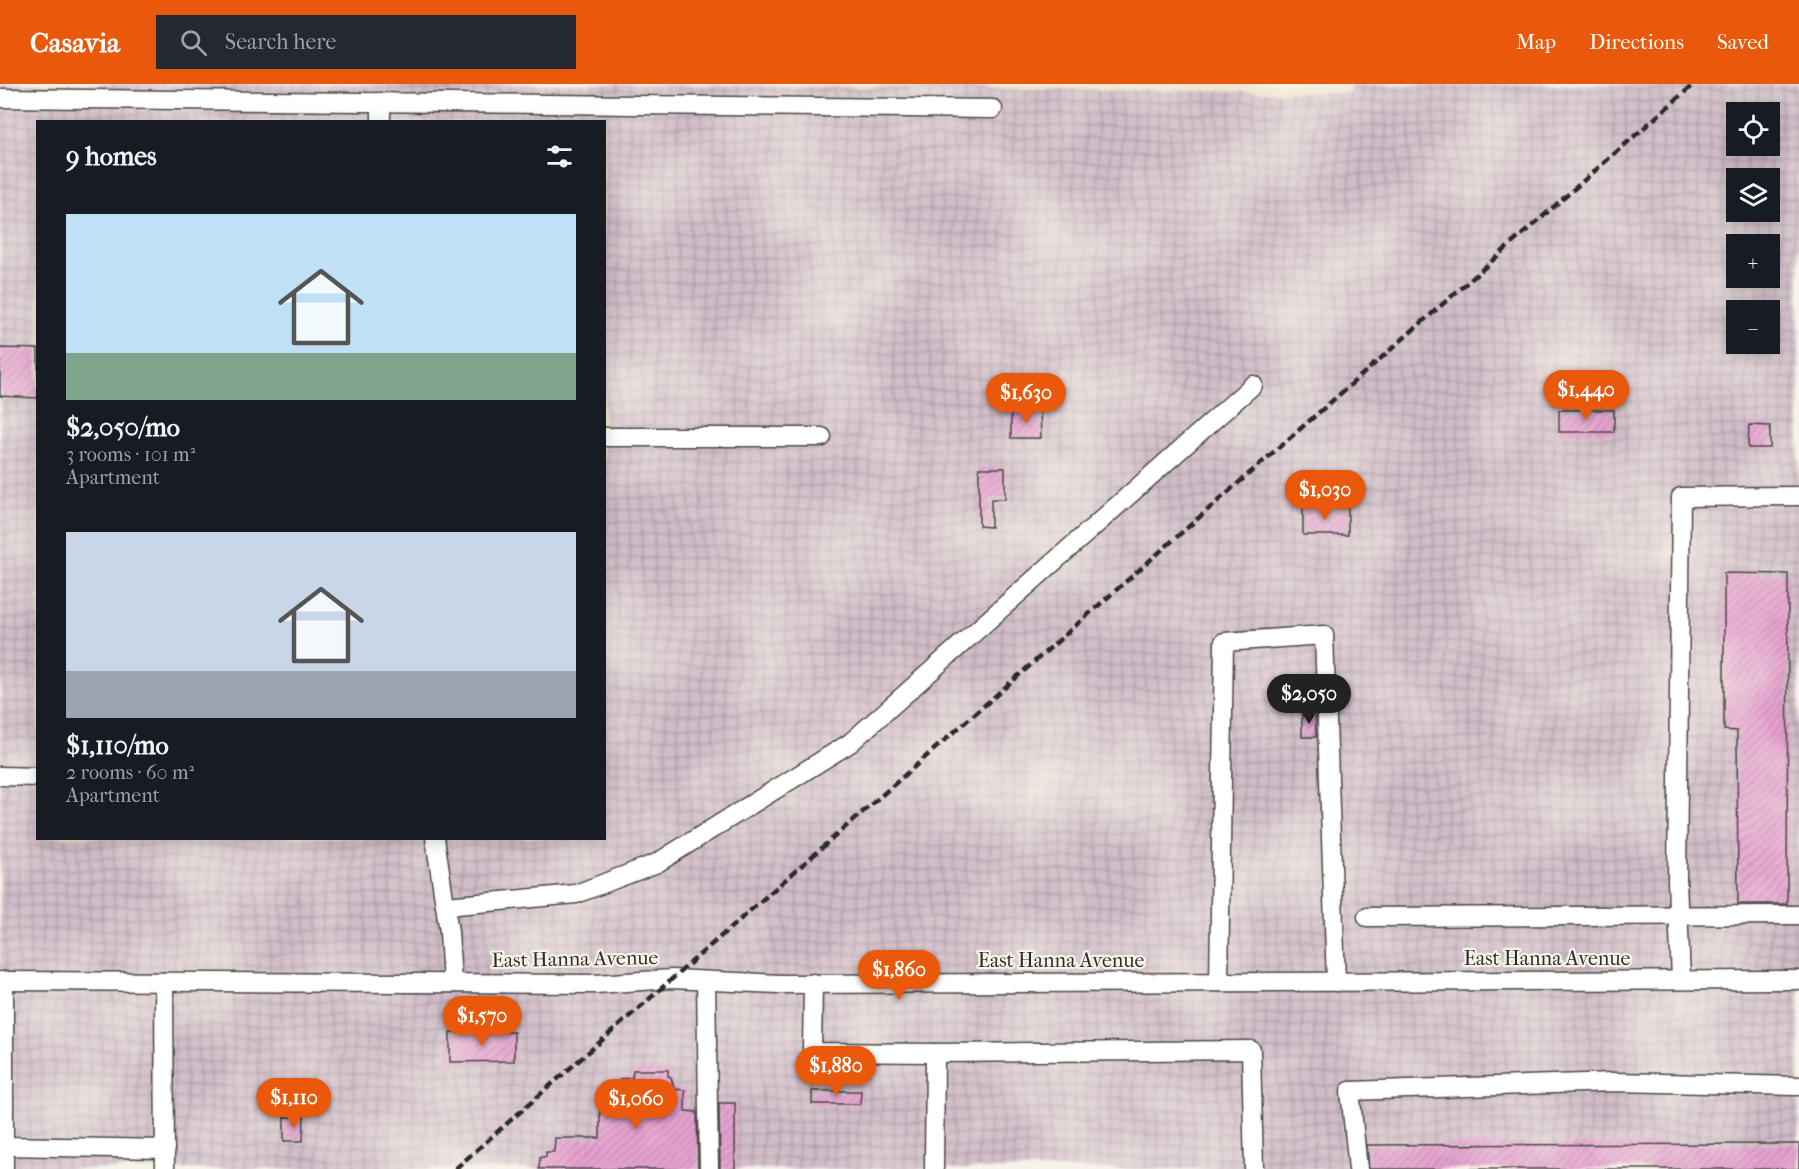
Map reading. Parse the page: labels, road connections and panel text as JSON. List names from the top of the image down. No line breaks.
{"streets":{"street":["East Hanna Avenue"]},"page":{"header":"Casavia","search":"Search here","nav":["Map","Directions","Saved"],"map_buttons":["+","−"],"heading":"9 homes","list":[{"name":"$2,050/mo","note":"3 rooms · 101 m² · Apartment"},{"name":"$1,110/mo","note":"2 rooms · 60 m² · Apartment"}],"price":["$1,440","$1,630","$1,030","$2,050","$1,860","$1,570","$1,880","$1,110","$1,060"]}}
